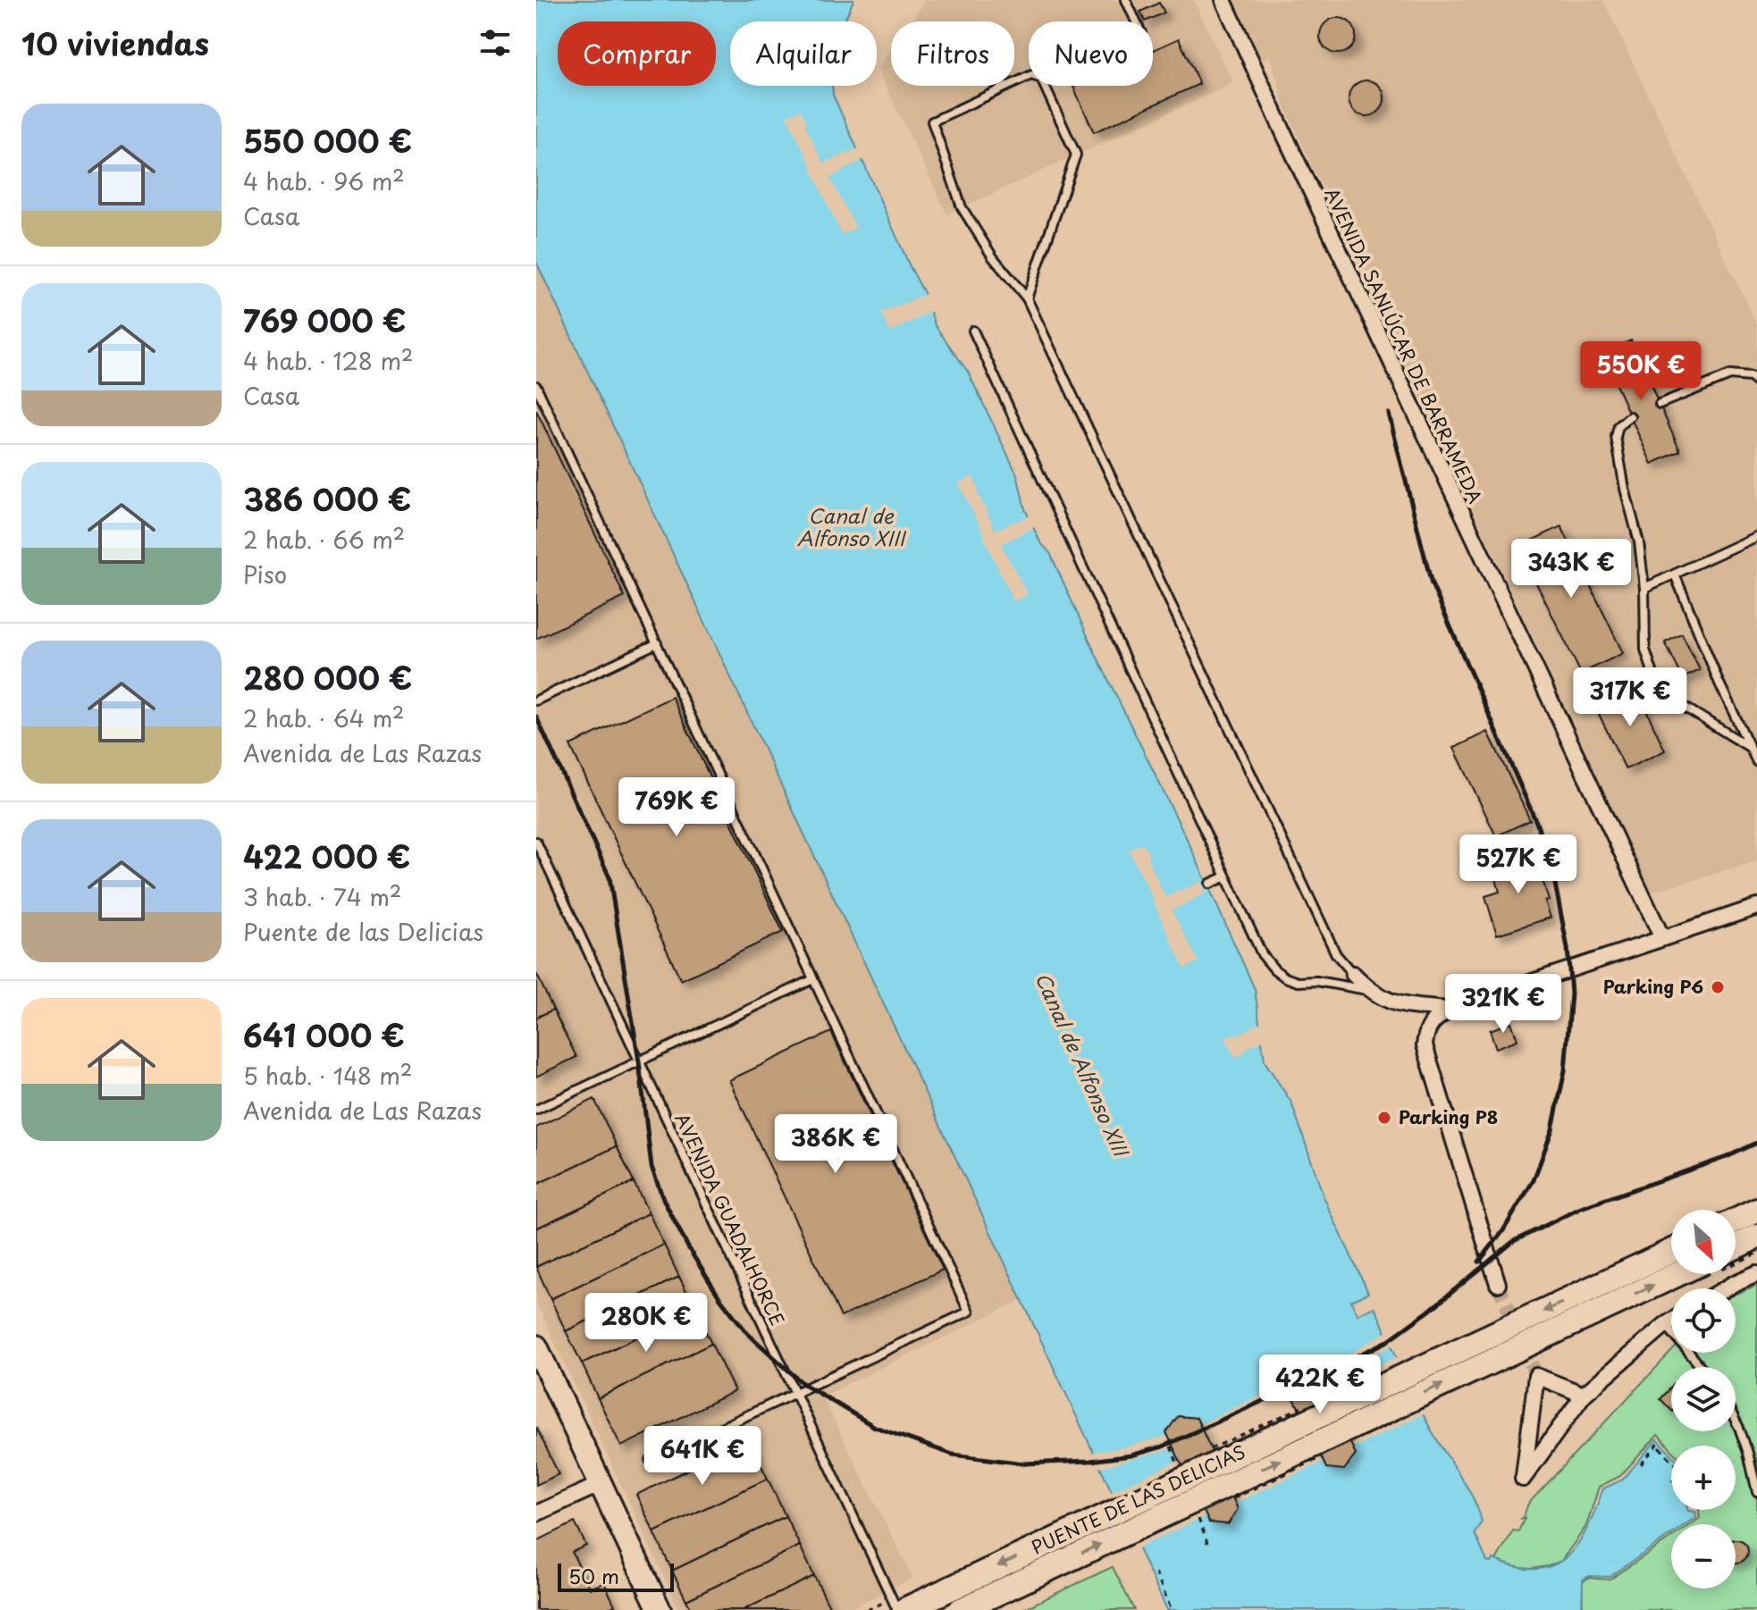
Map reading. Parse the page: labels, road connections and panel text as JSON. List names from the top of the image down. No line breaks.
{"streets":{"main road":["PUENTE DE LAS DELICIAS"],"street":["AVENIDA SANLÚCAR DE BARRAMEDA"],"lane":["AVENIDA GUADALHORCE"]},"water":["Canal de Alfonso XIII"],"places":["Parking P6","Parking P8"],"scale_bar":"50 m","north":"bottom right","page":{"heading":"10 viviendas","chip":["Comprar","Alquilar","Filtros","Nuevo"],"list":[{"name":"550 000 €","note":"4 hab. · 96 m² · Casa"},{"name":"769 000 €","note":"4 hab. · 128 m² · Casa"},{"name":"386 000 €","note":"2 hab. · 66 m² · Piso"},{"name":"280 000 €","note":"2 hab. · 64 m² · Avenida de Las Razas"},{"name":"422 000 €","note":"3 hab. · 74 m² · Puente de las Delicias"},{"name":"641 000 €","note":"5 hab. · 148 m² · Avenida de Las Razas"}],"price":["550K €","343K €","317K €","769K €","527K €","321K €","386K €","280K €","422K €","641K €"],"map_buttons":["+","−"],"scale":"50 m"}}
